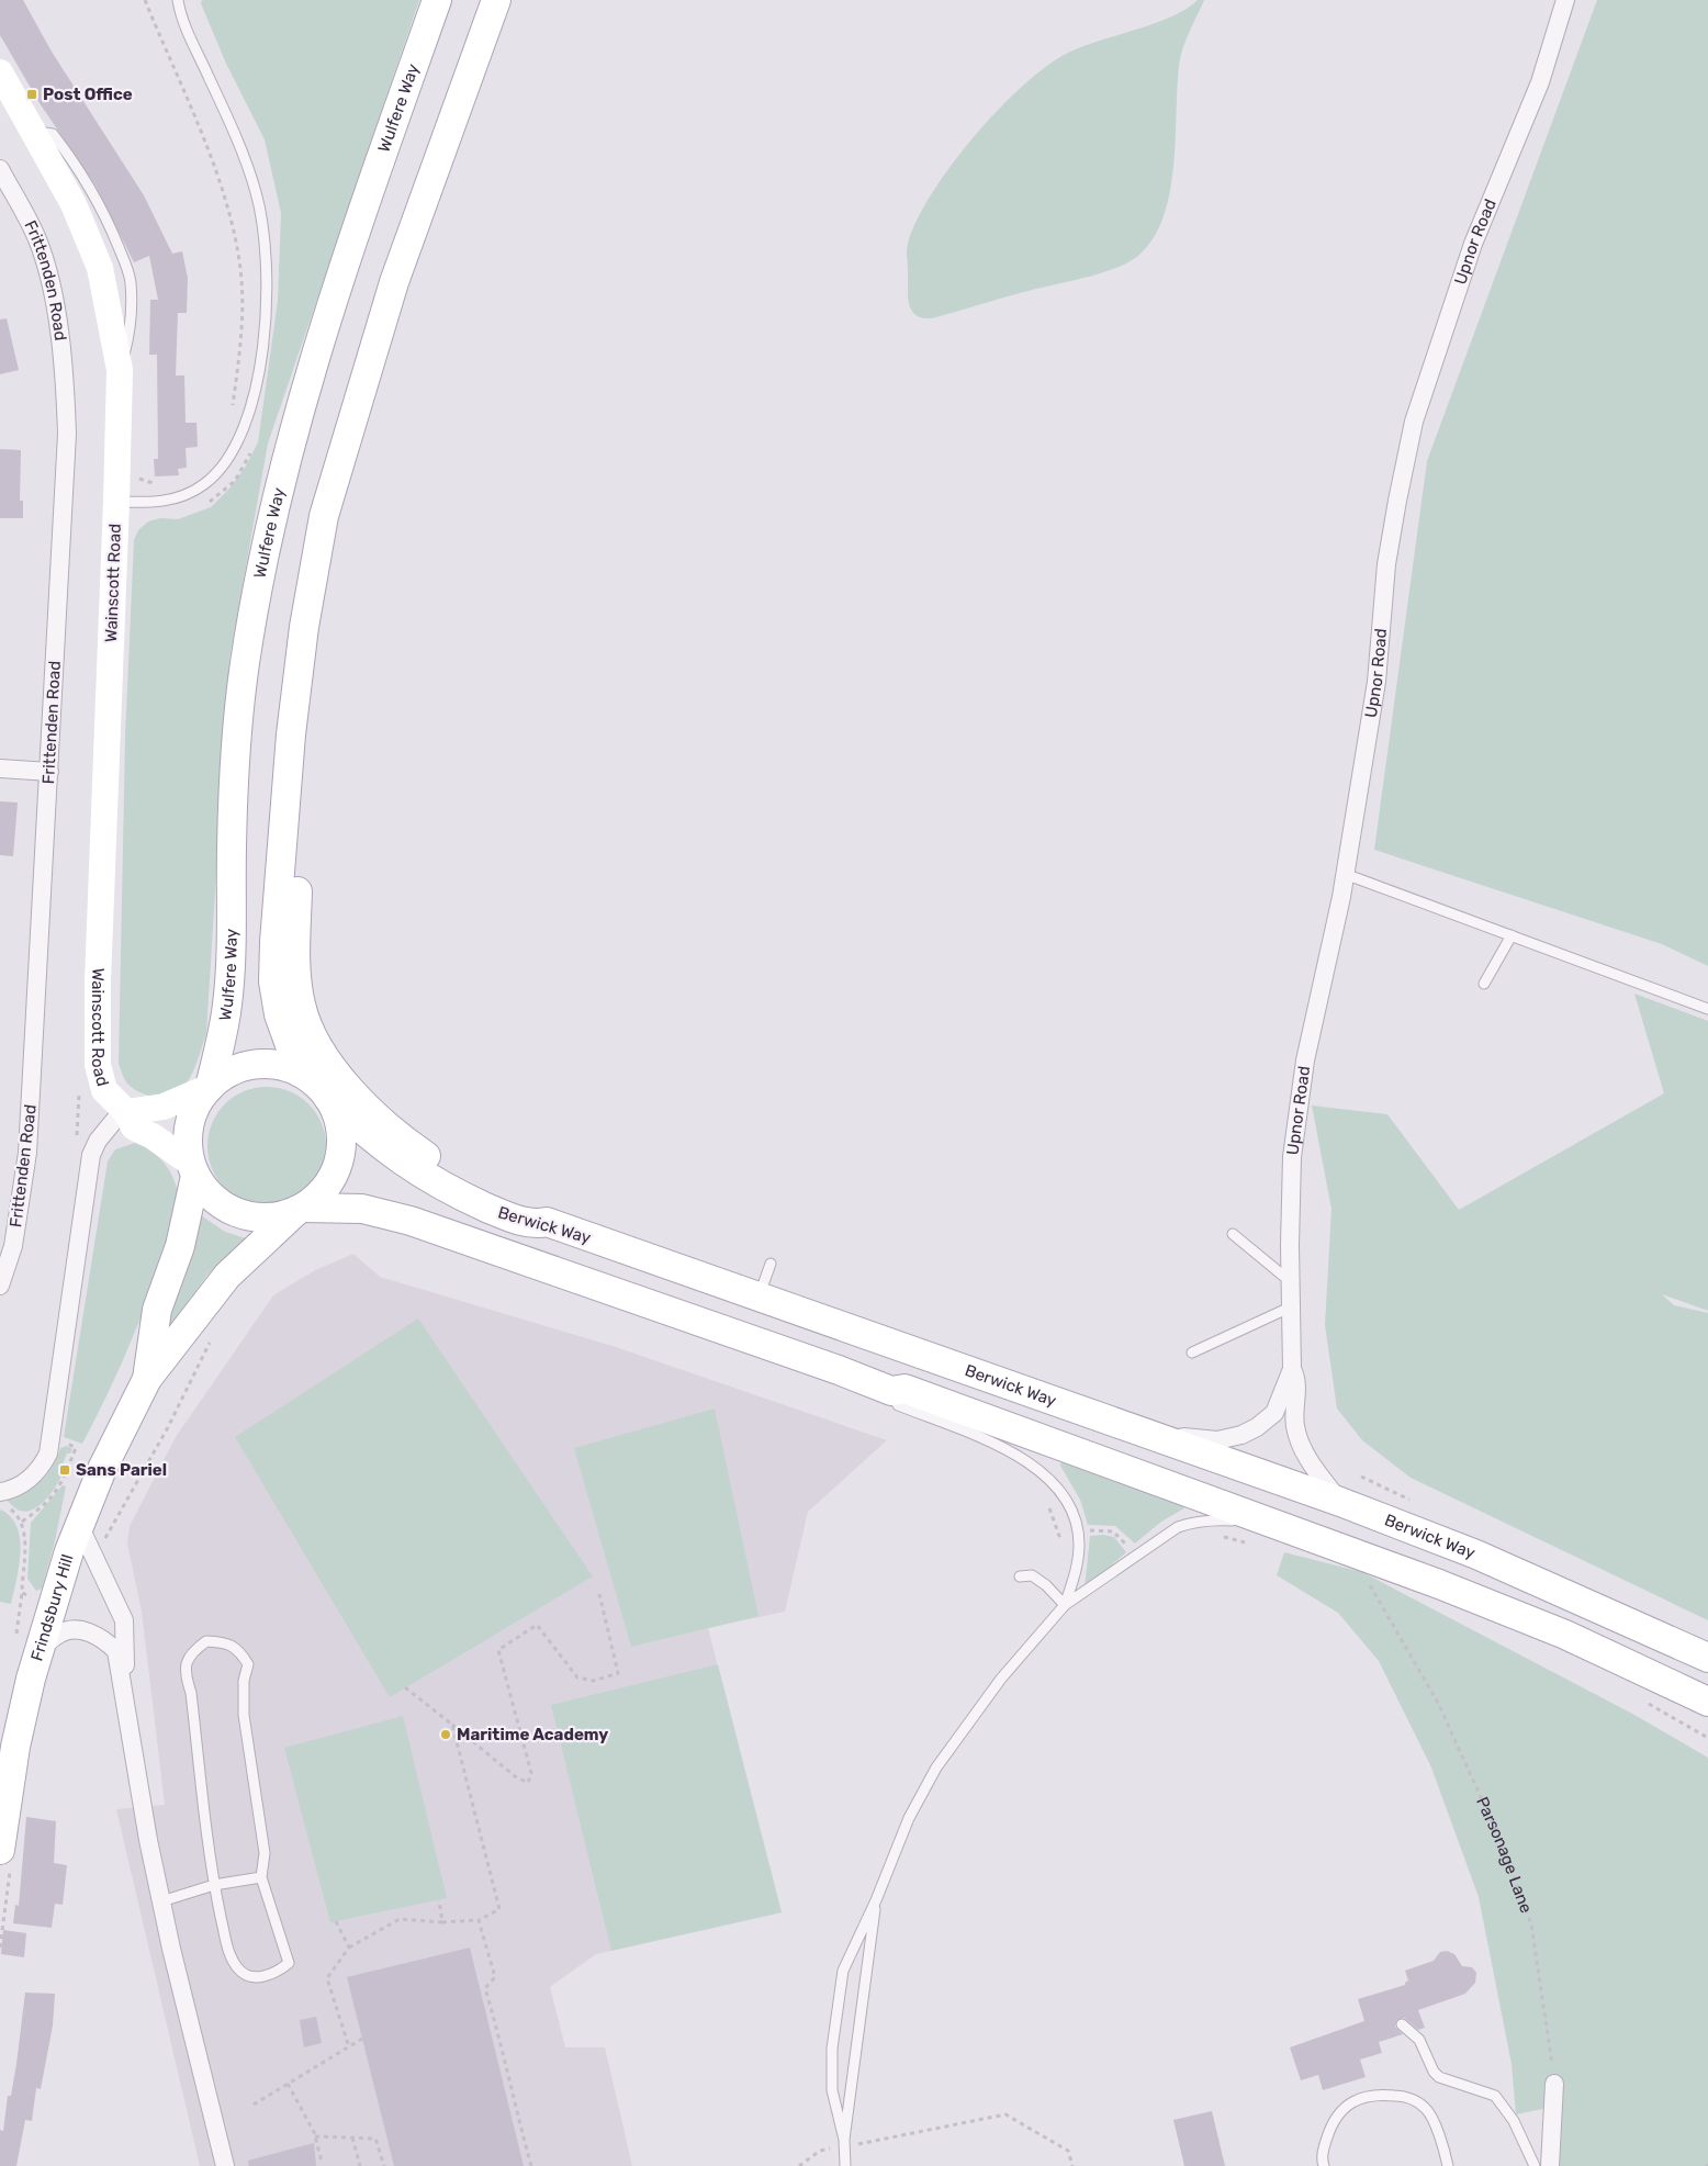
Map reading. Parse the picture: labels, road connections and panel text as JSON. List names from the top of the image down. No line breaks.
{"streets":{"main road":["Wulfere Way","Berwick Way","Frindsbury Hill"],"street":["Upnor Road","Frittenden Road","Wainscott Road"],"path":["Parsonage Lane"]},"crossings":[["Wulfere Way","Wainscott Road"],["Wulfere Way","Berwick Way"],["Wulfere Way","Frindsbury Hill"],["Wainscott Road","Berwick Way"],["Wainscott Road","Frindsbury Hill"],["Berwick Way","Frindsbury Hill"]],"places":{"transit":["Post Office","Sans Pariel"],"other":["Maritime Academy"]}}
